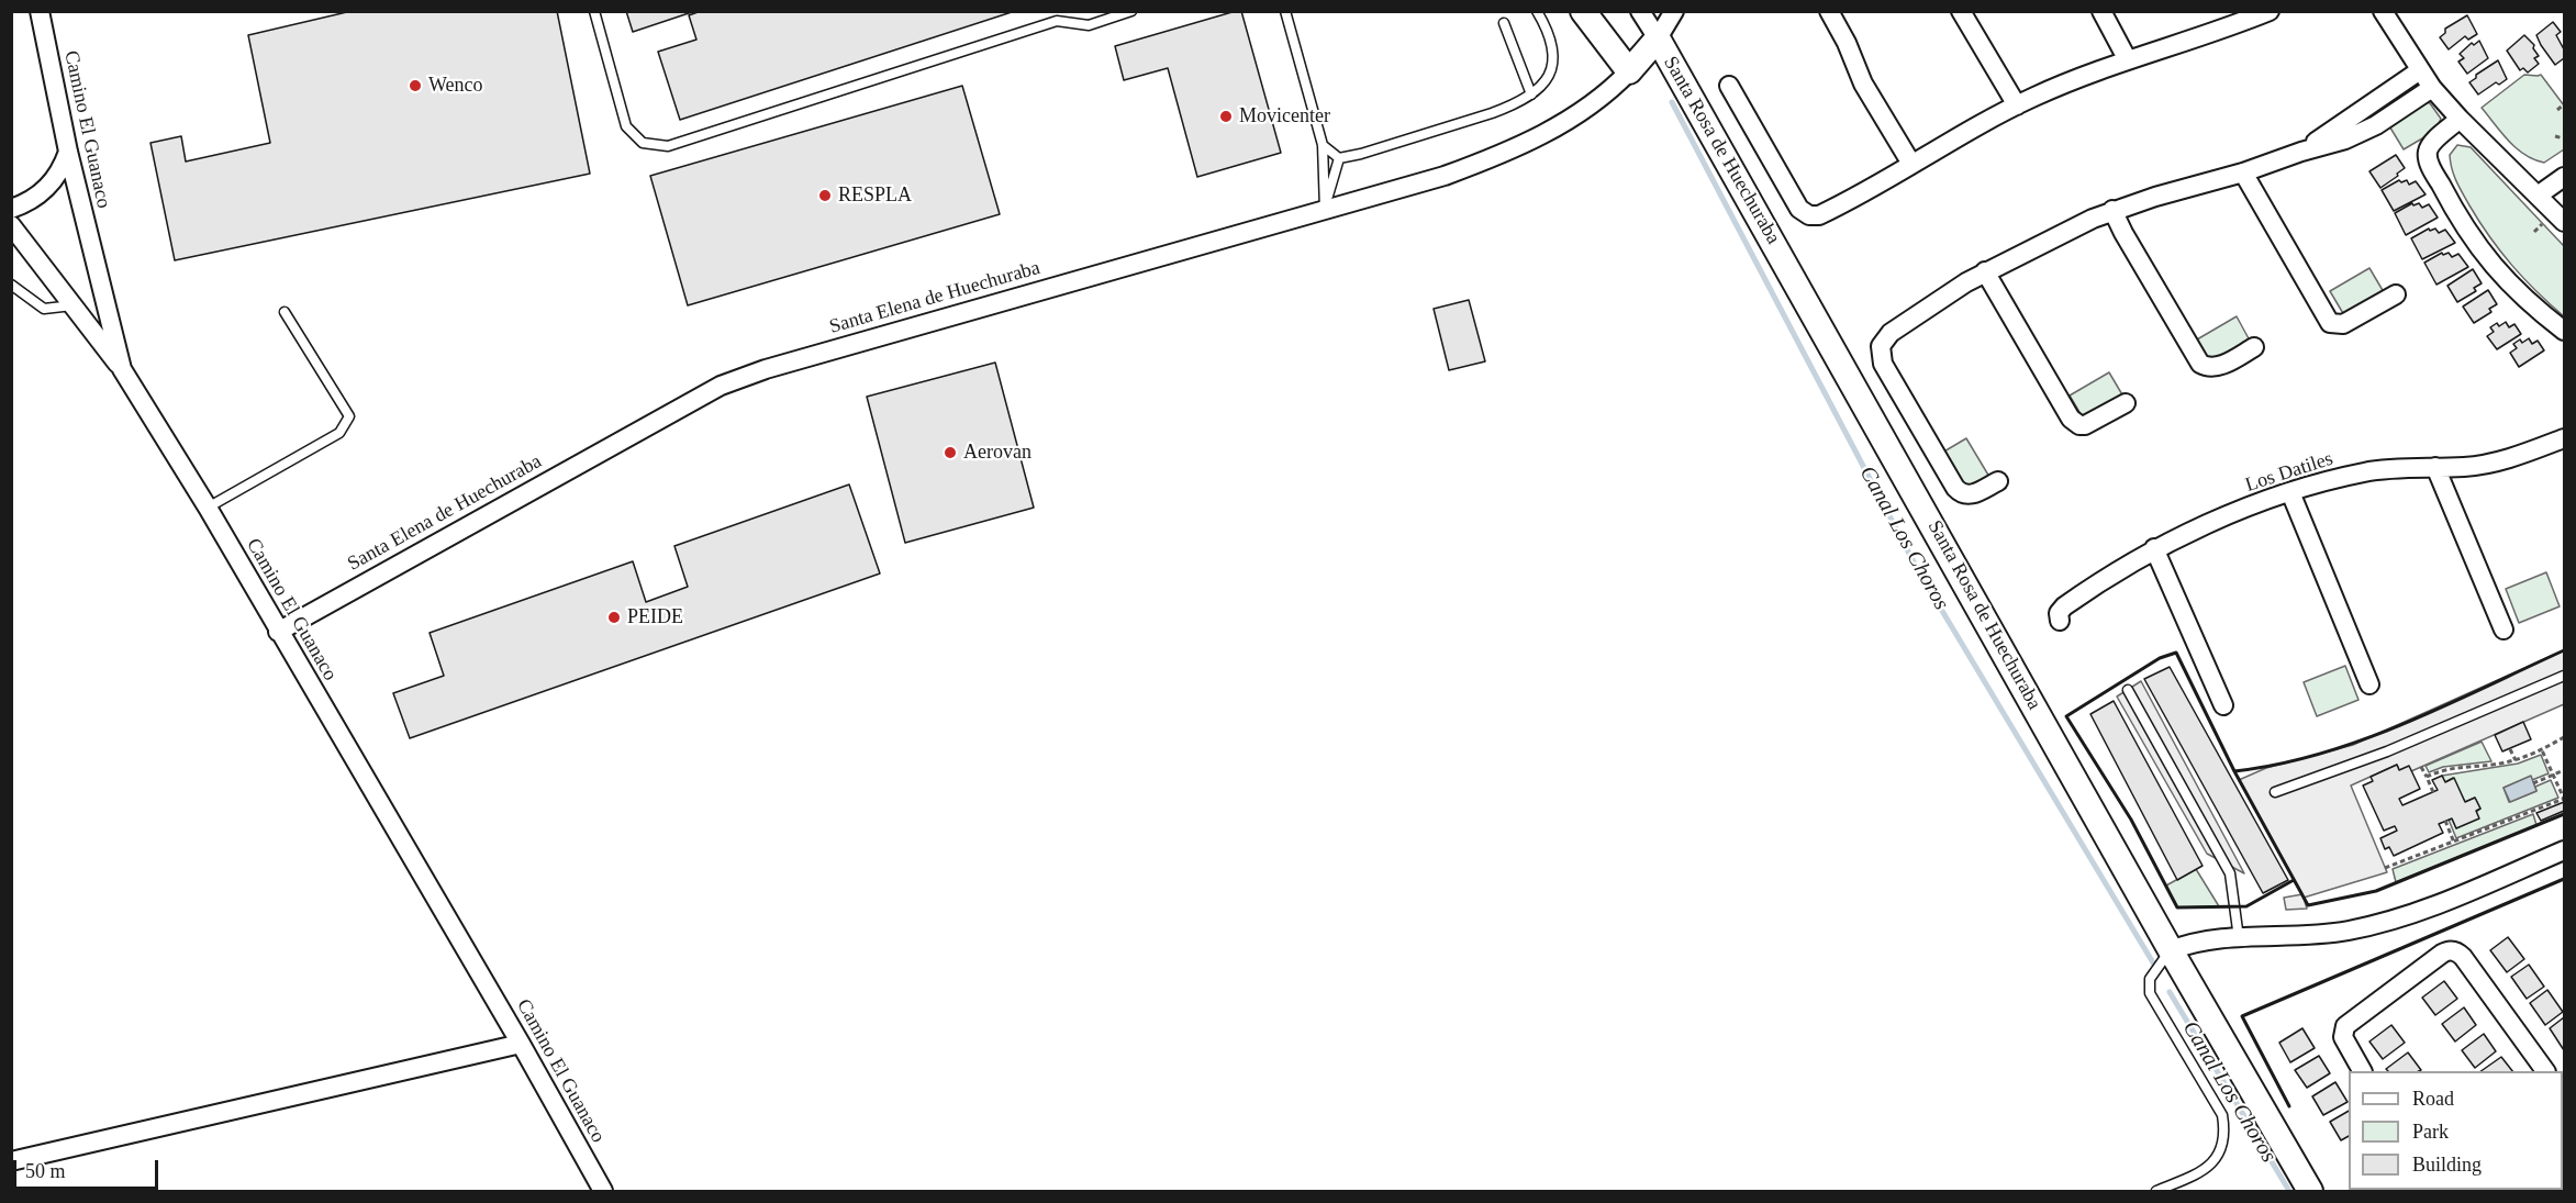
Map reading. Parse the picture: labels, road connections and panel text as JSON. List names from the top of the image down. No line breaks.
{"streets":{"street":["Camino El Guanaco","Santa Rosa de Huechuraba","Santa Elena de Huechuraba","Los Datiles"]},"crossings":[["Camino El Guanaco","Santa Elena de Huechuraba"],["Santa Rosa de Huechuraba","Santa Elena de Huechuraba"]],"water":["Canal Los Choros"],"places":["Wenco","Movicenter","RESPLA","Aerovan","PEIDE"],"legend":["Road","Park","Building"],"scale_bar":"50 m"}
